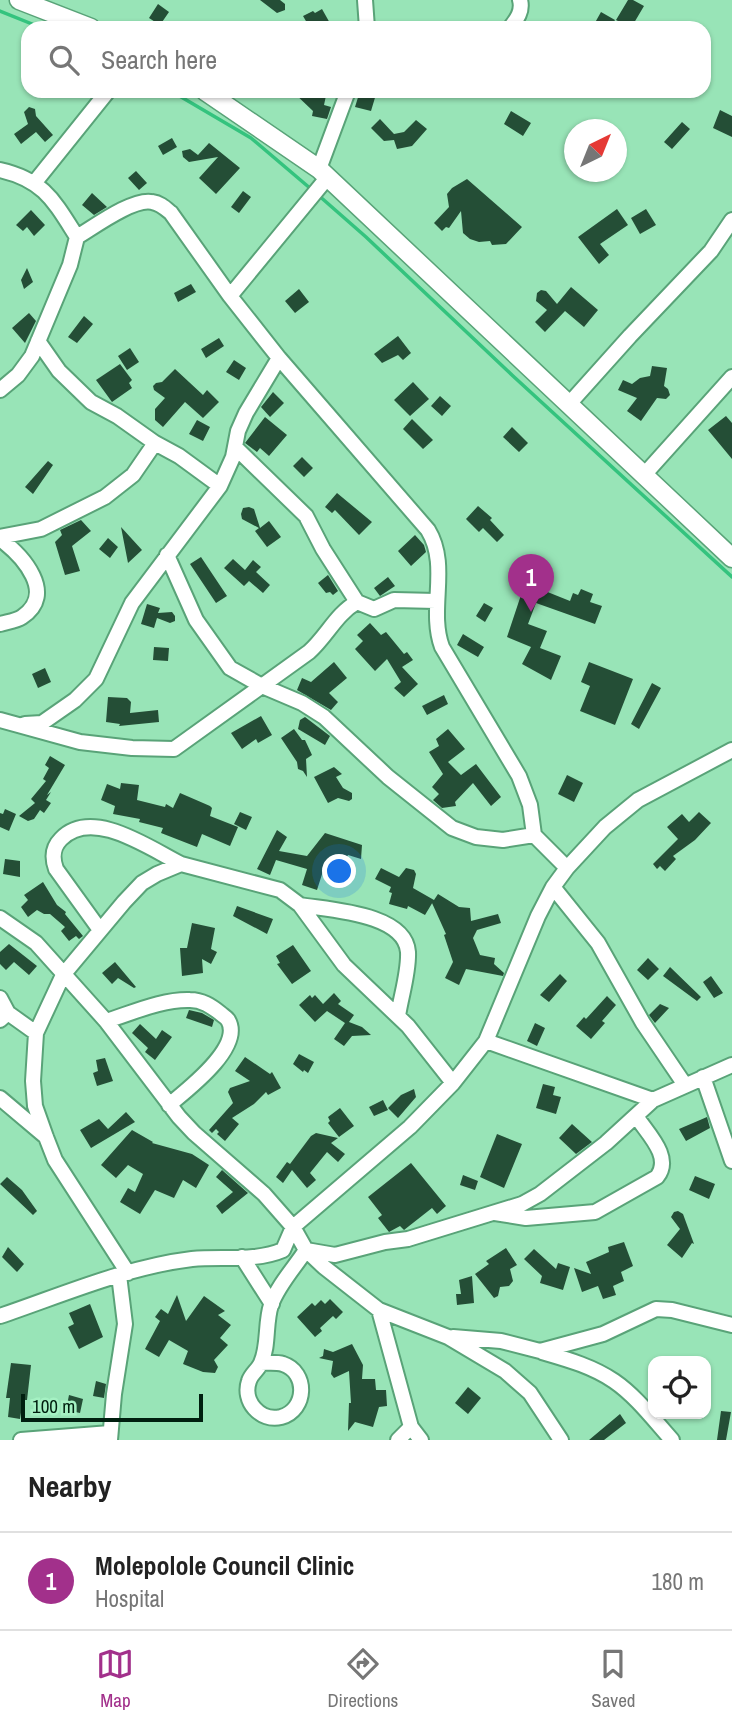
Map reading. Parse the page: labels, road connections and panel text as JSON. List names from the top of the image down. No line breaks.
{"scale_bar":"100 m","north":"top right","page":{"search":"Search here","pins":"1","scale":"100 m","heading":"Nearby","list":[{"mark":"1","name":"Molepolole Council Clinic","note":"Hospital","value":"180 m"}],"nav":["Map","Directions","Saved"]}}
